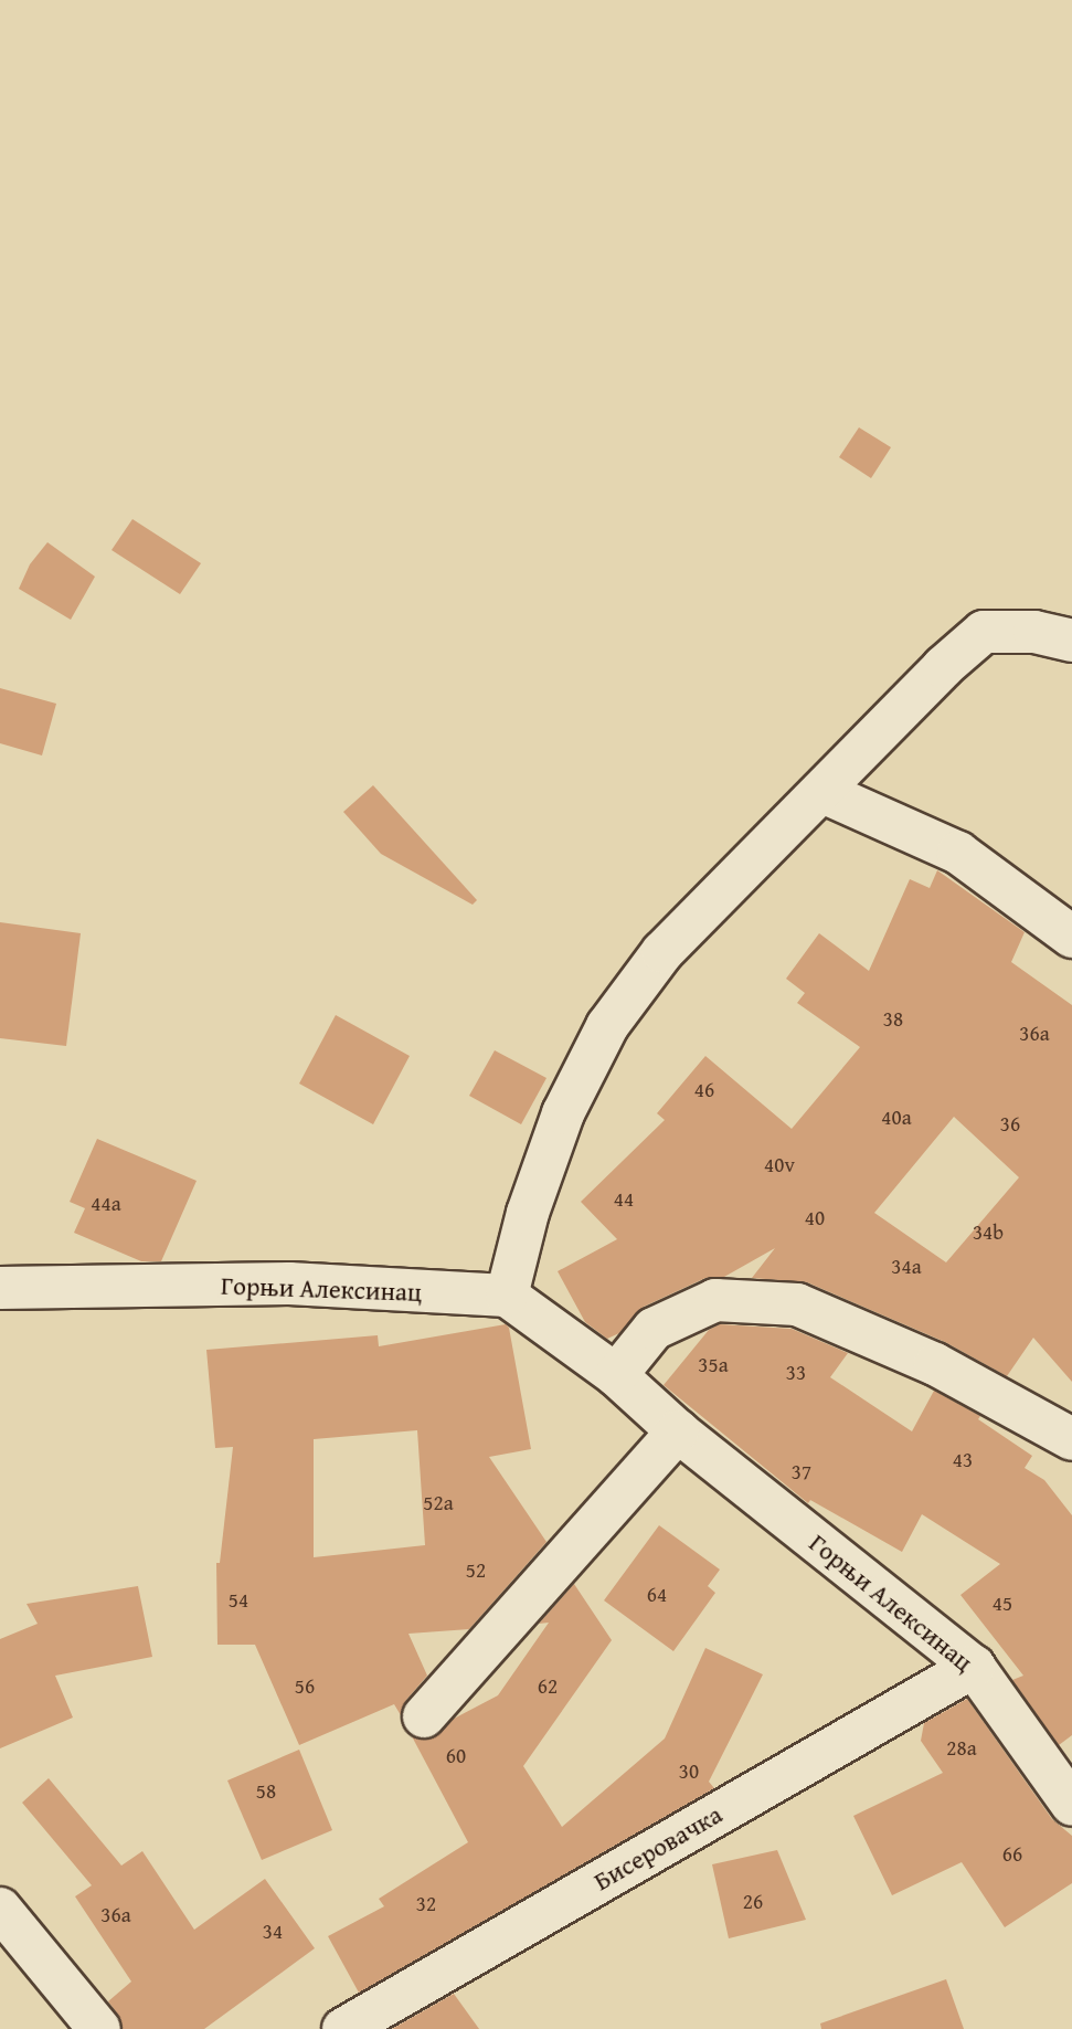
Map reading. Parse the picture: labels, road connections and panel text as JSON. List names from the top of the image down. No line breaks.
{"streets":{"street":["Горњи Алексинац","Бисеровачка"]},"crossings":[["Горњи Алексинац","Бисеровачка"]],"house_numbers":["38","36a","46","40a","36","40v","44","44a","40","34b","34a","35a","33","43","37","52a","52","64","54","45","56","62","28a","60","30","58","66","26","32","36a","34"]}
